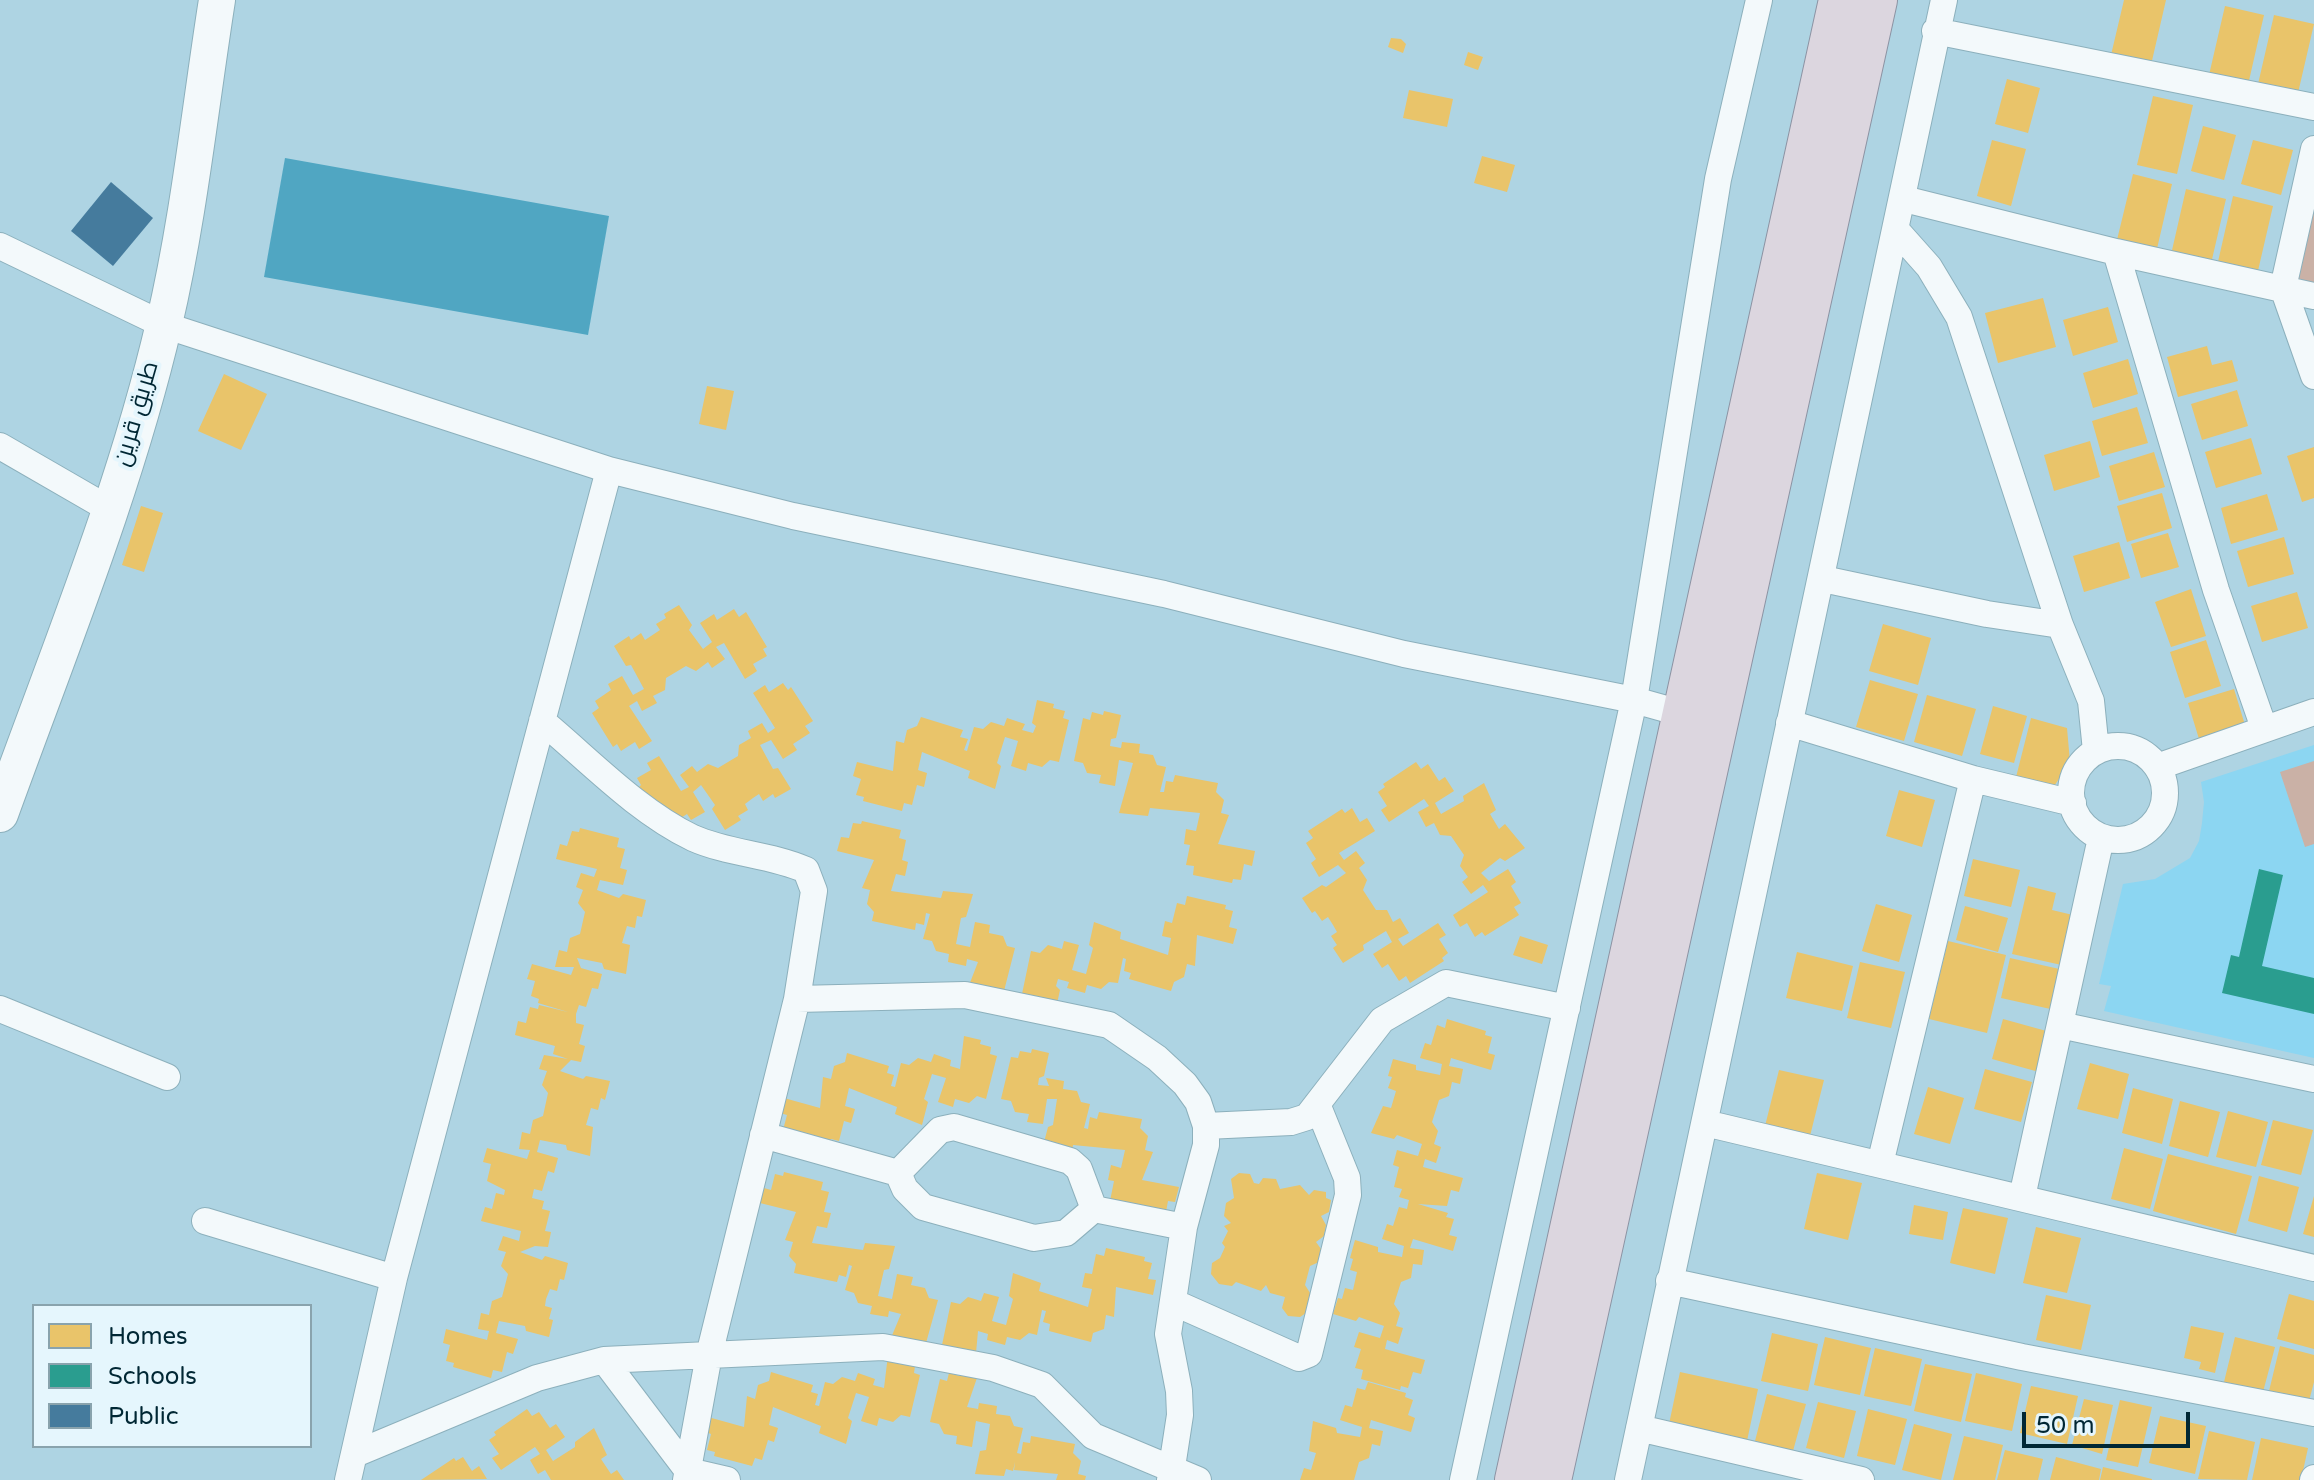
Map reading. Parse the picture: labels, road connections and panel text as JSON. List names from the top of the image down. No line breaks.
{"streets":{"main road":["طريق قرين"]},"legend":["Homes","Schools","Public"],"scale_bar":"50 m"}
